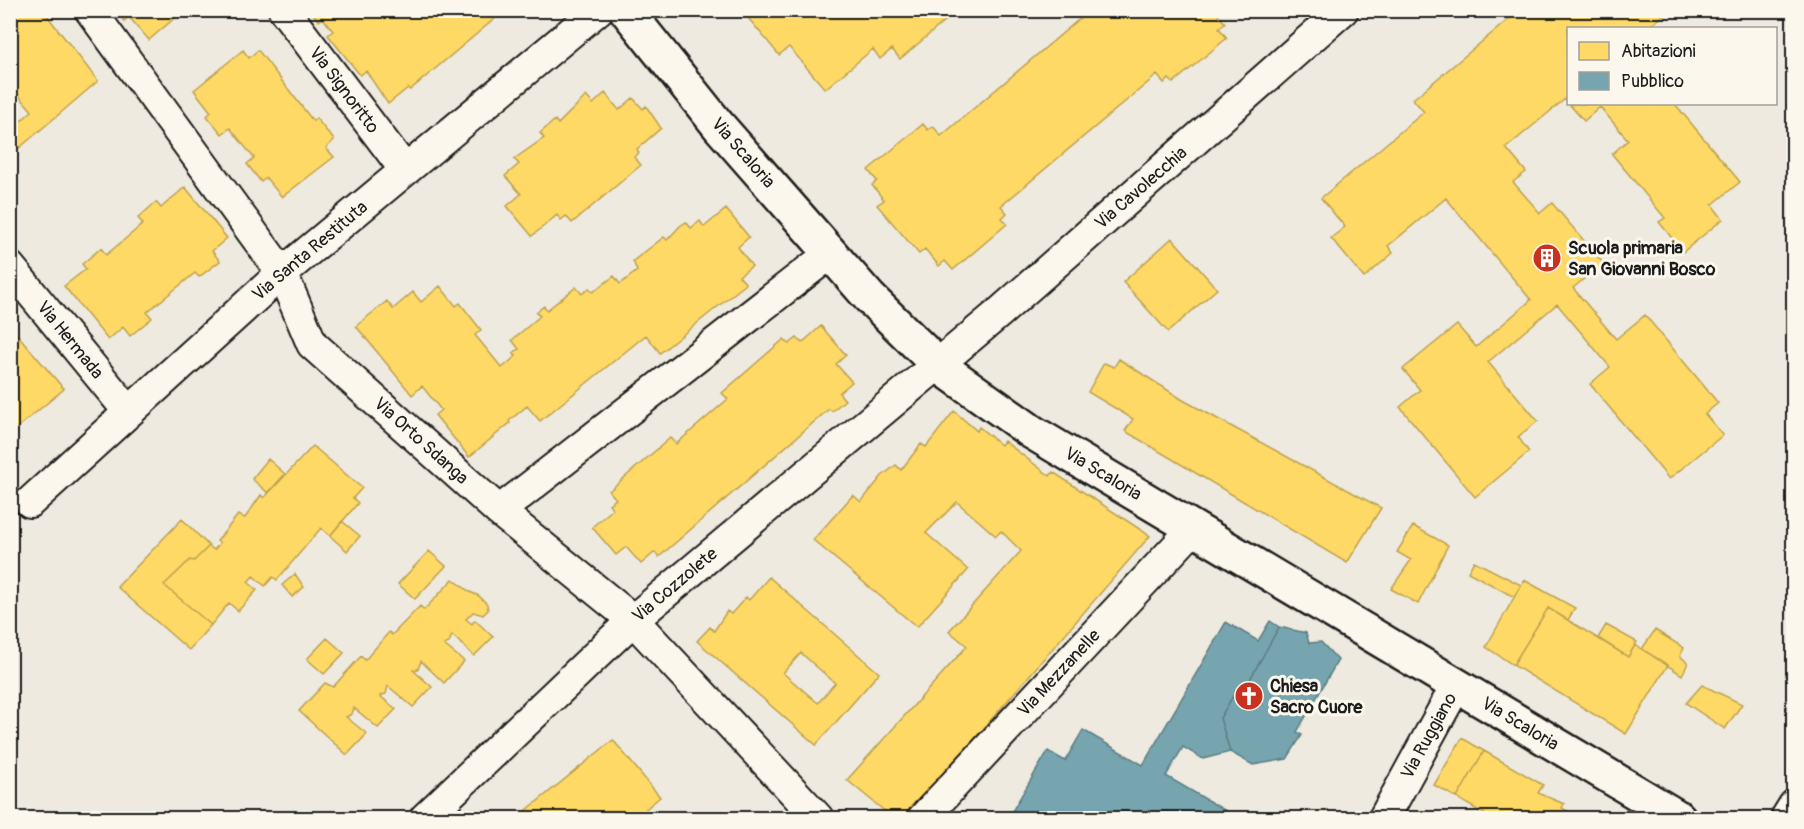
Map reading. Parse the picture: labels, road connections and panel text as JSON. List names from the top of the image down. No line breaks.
{"streets":{"main road":["Via Scaloria"],"street":["Via Signoritto","Via Cavolecchia","Via Santa Restituta","Via Hermada","Via Orto Sdanga","Via Cozzolete","Via Mezzanelle","Via Ruggiano"]},"crossings":[["Via Signoritto","Via Santa Restituta"],["Via Scaloria","Via Cavolecchia"],["Via Scaloria","Via Cozzolete"],["Via Scaloria","Via Mezzanelle"],["Via Scaloria","Via Ruggiano"],["Via Cavolecchia","Via Cozzolete"],["Via Santa Restituta","Via Hermada"],["Via Santa Restituta","Via Orto Sdanga"],["Via Orto Sdanga","Via Cozzolete"]],"places":{"building":["Scuola primaria San Giovanni Bosco"],"church":["Chiesa Sacro Cuore"]},"legend":["Abitazioni","Pubblico"]}
